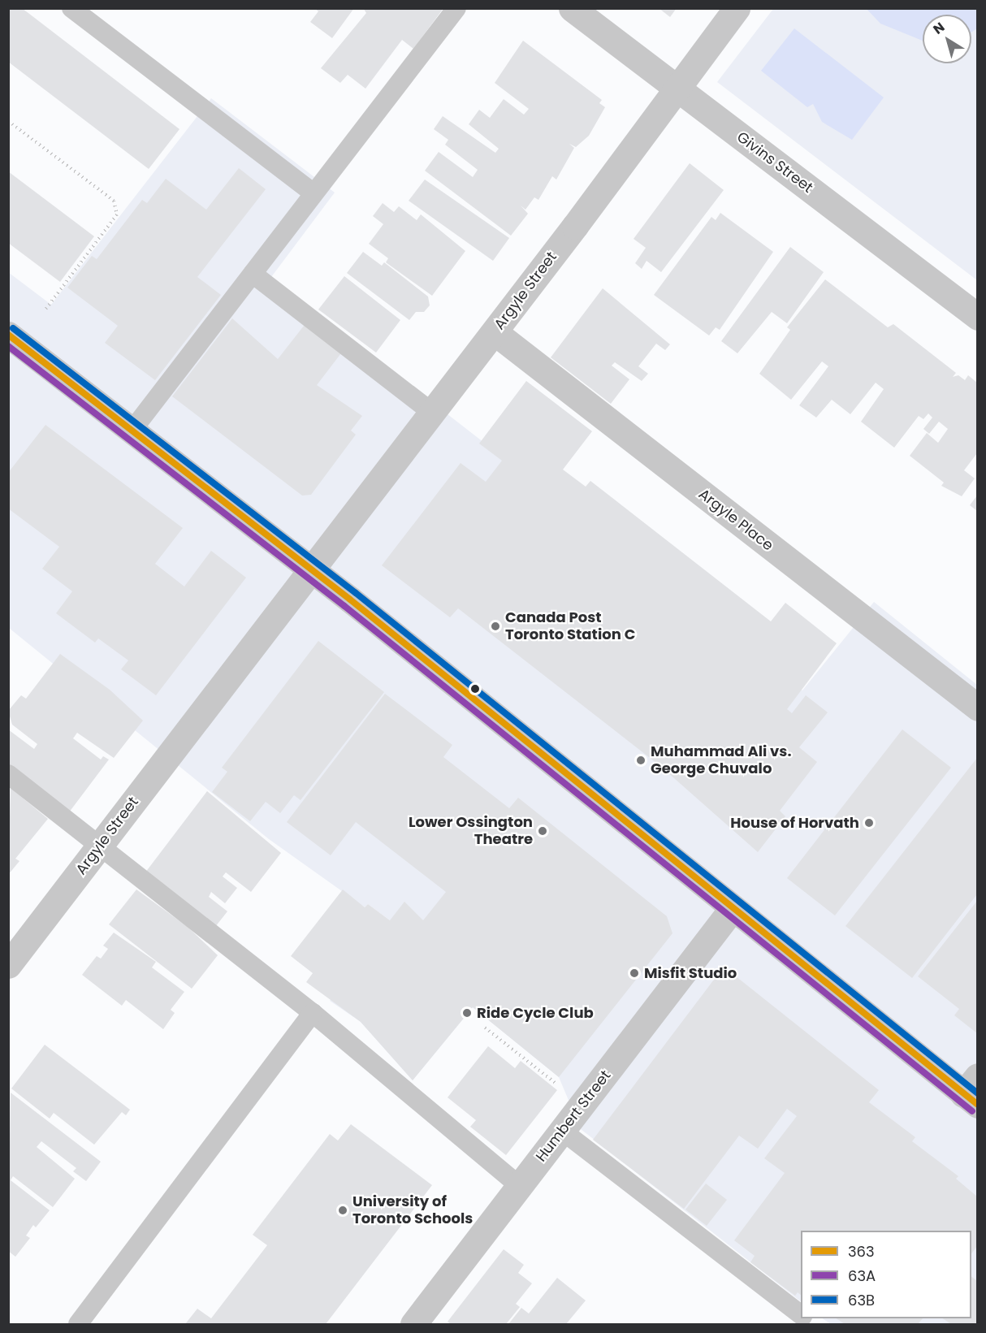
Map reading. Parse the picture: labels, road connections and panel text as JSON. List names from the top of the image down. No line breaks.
{"streets":{"street":["Givins Street","Argyle Street","Argyle Place","Humbert Street"]},"crossings":[["Givins Street","Argyle Street"],["Argyle Street","Argyle Place"]],"places":["Canada Post Toronto Station C","Muhammad Ali vs. George Chuvalo","House of Horvath","Lower Ossington Theatre","Misfit Studio","Ride Cycle Club","University of Toronto Schools"],"lines":["transit line 63B","transit line 363","transit line 63A"],"legend":["363","63A","63B"],"north":"top left"}
